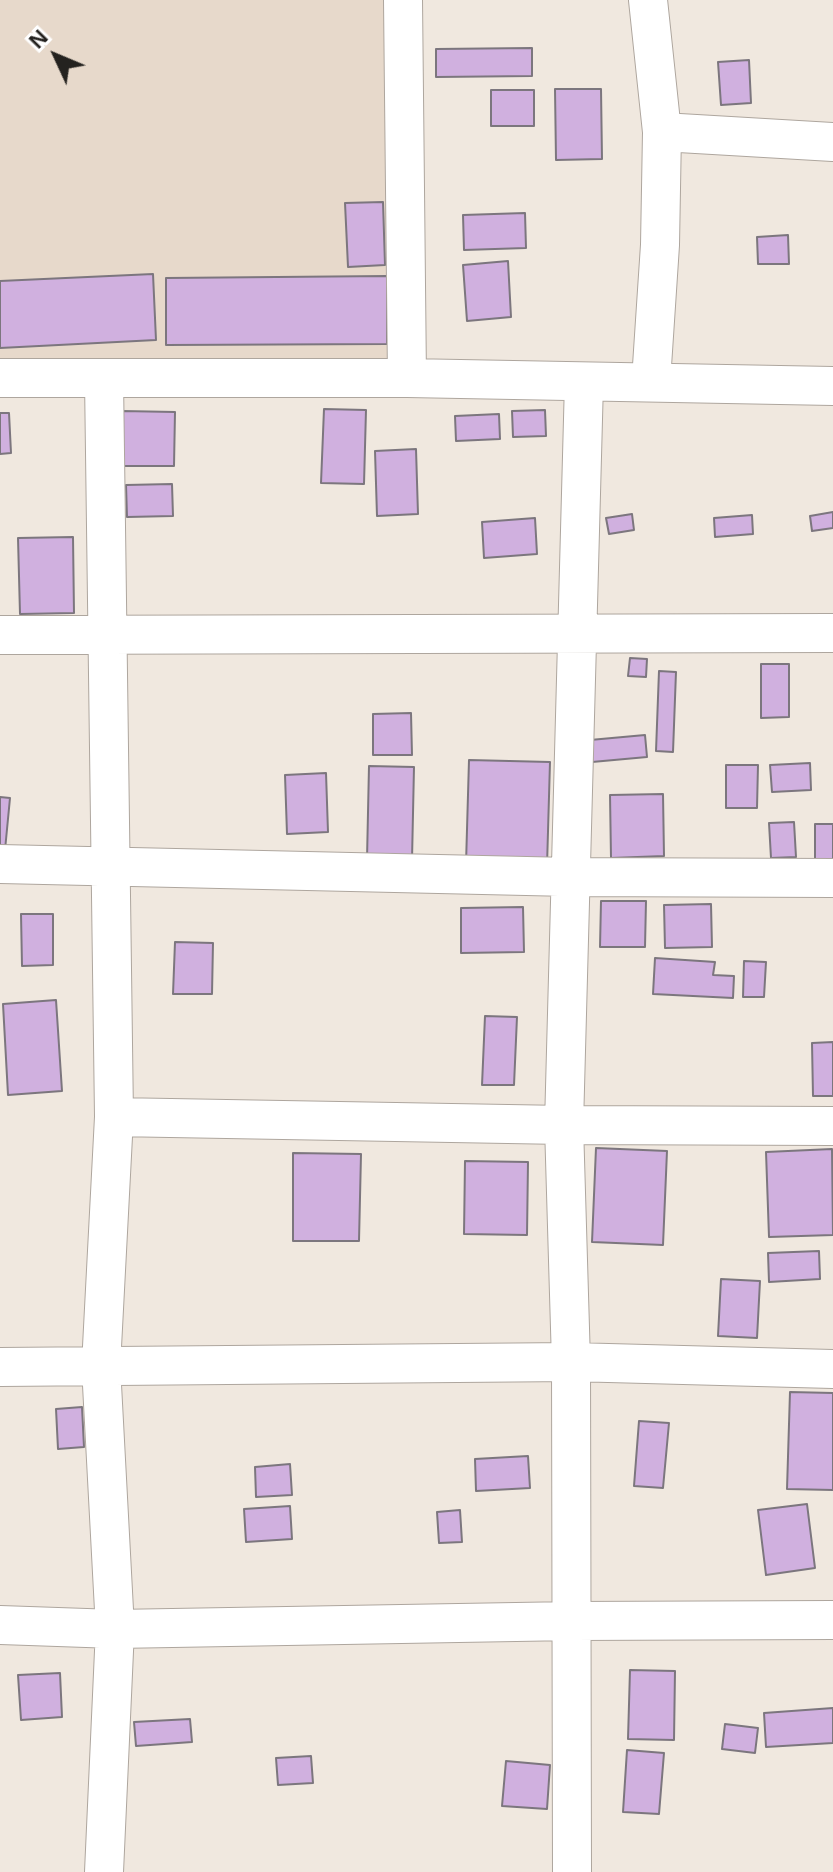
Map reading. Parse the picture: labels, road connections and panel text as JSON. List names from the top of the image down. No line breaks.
{"north":"top left"}
